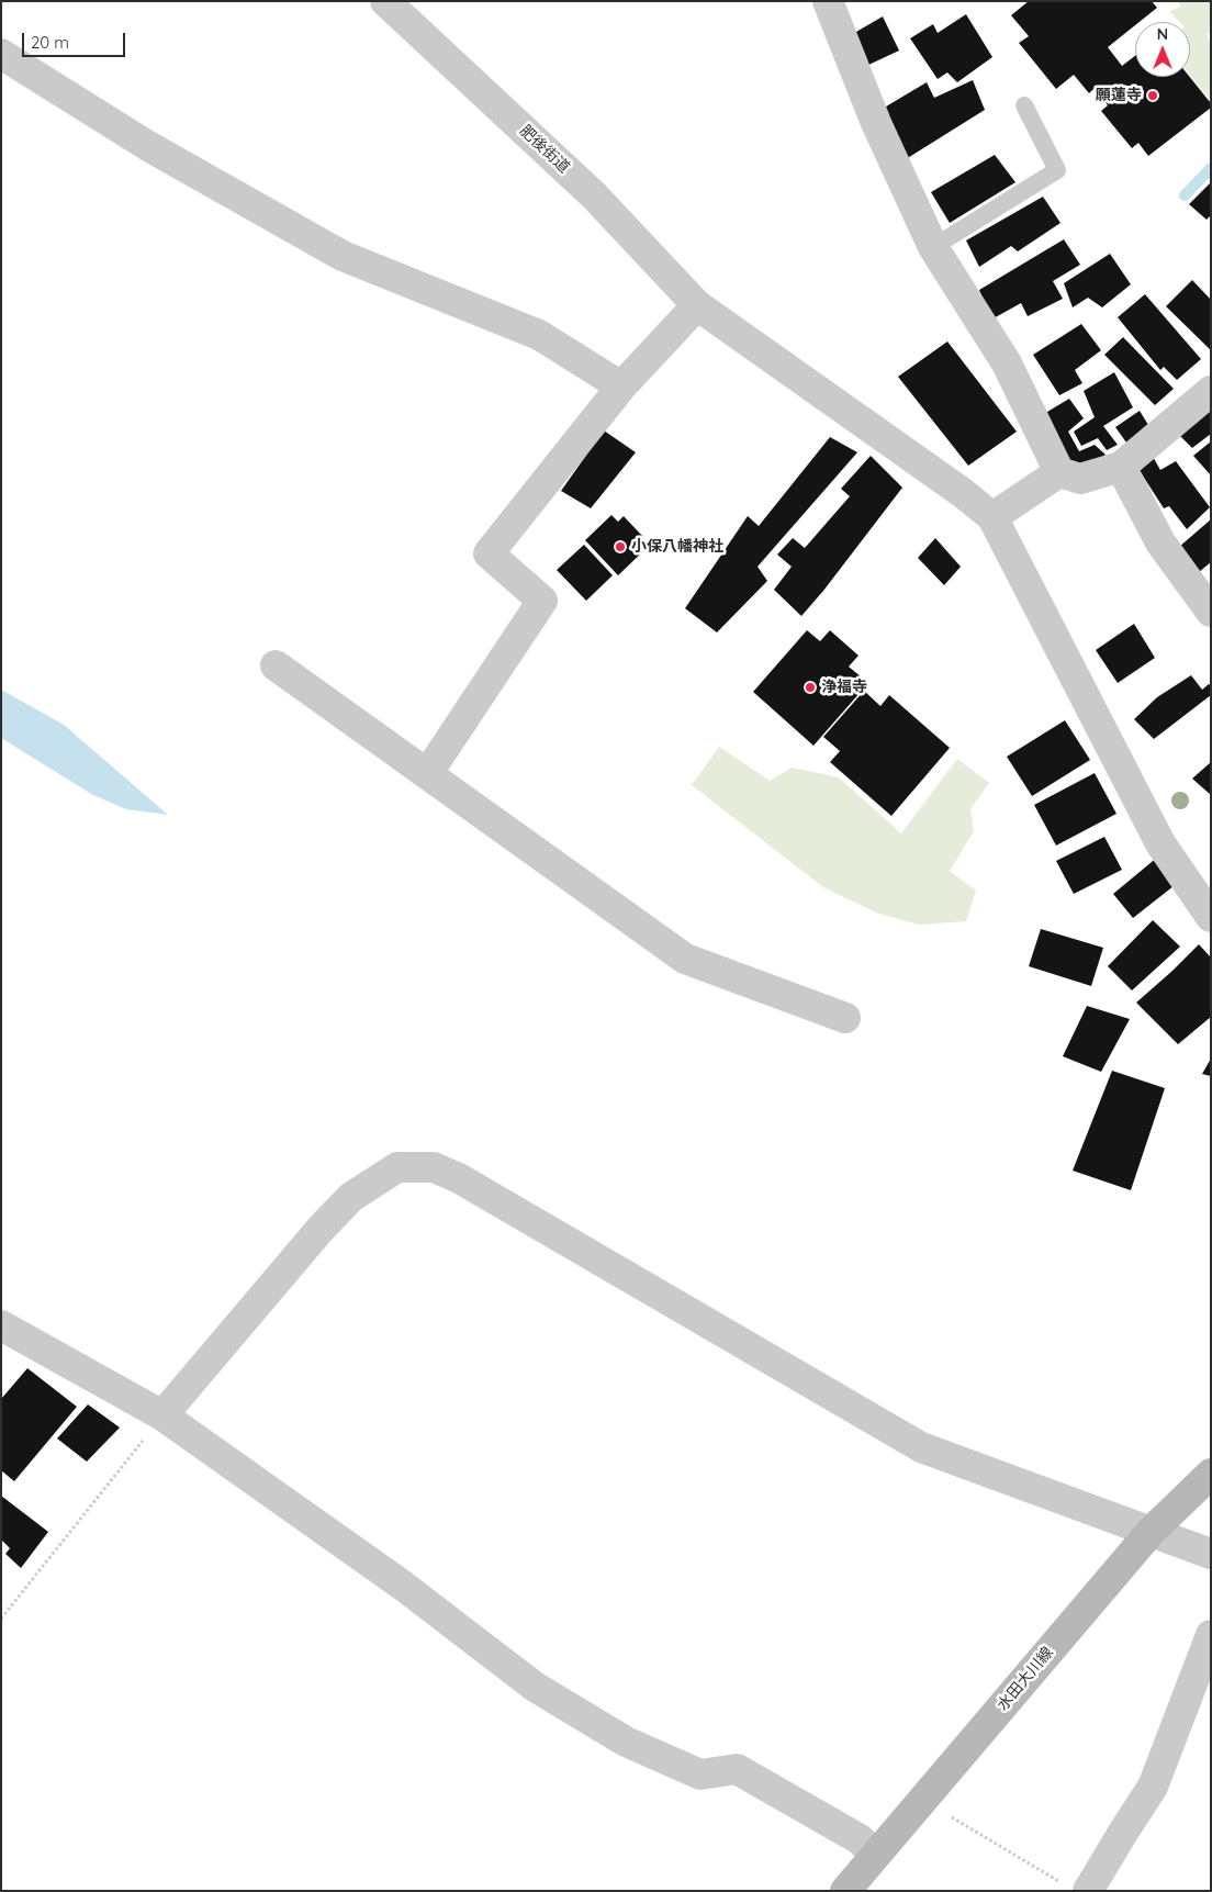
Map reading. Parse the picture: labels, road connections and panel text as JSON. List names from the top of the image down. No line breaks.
{"streets":{"main road":["水田大川線"],"street":["肥後街道"]},"places":["願蓮寺","小保八幡神社","浄福寺"],"scale_bar":"20 m","north":"top"}
